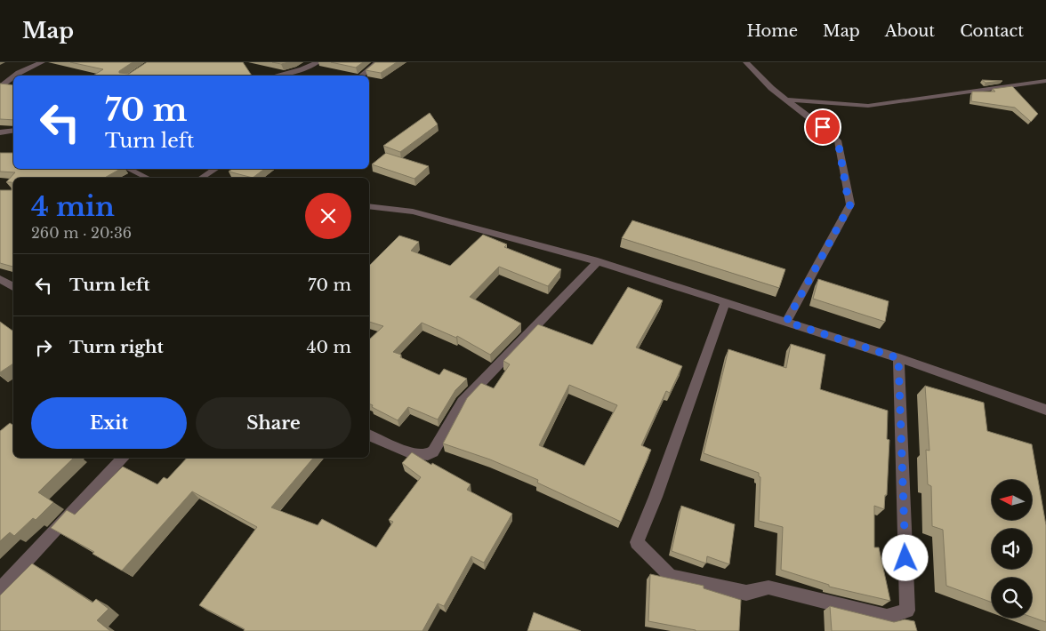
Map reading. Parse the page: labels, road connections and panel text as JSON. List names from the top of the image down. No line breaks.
{"north":"left","page":{"header":"Map","nav":["Home","Map","About","Contact"],"turn":["70 m","Turn left"],"heading":["4 min","260 m · 20:36"],"list":[{"name":"Turn left","value":"70 m"},{"name":"Turn right","value":"40 m"}],"buttons":["Exit","Share"]}}
